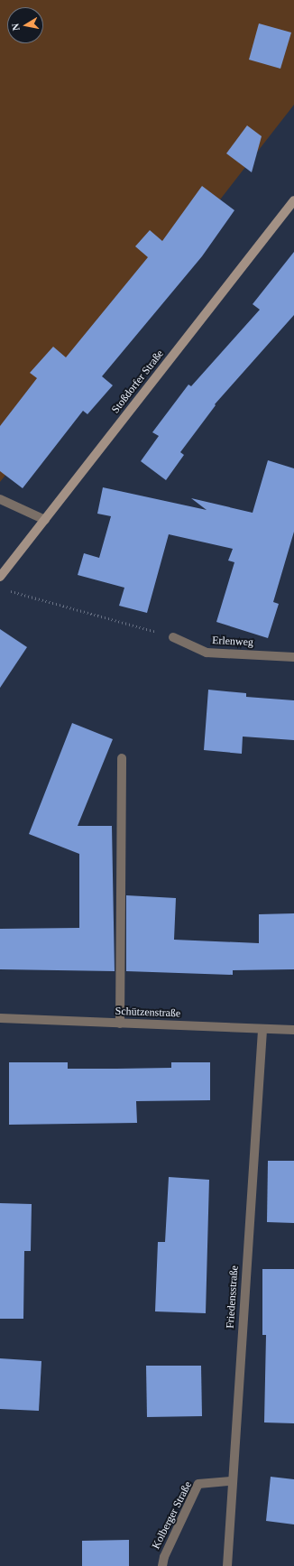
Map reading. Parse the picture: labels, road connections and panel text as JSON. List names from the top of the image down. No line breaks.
{"streets":{"main road":["Stoßdorfer Straße"],"street":["Erlenweg","Schützenstraße","Friedensstraße","Kolberger Straße"]},"crossings":[["Schützenstraße","Friedensstraße"],["Friedensstraße","Kolberger Straße"]],"north":"left"}
